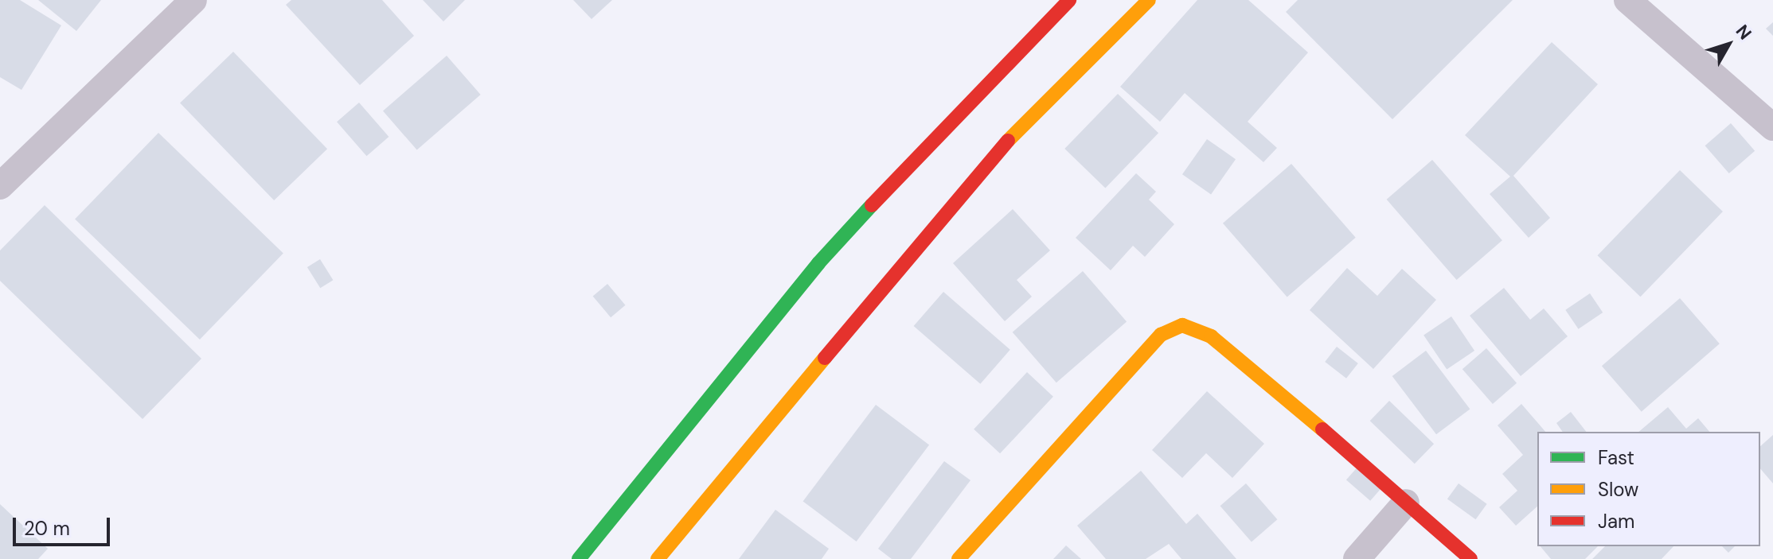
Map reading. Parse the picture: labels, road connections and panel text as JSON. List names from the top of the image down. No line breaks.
{"legend":["Fast","Slow","Jam"],"scale_bar":"20 m","north":"top right"}
